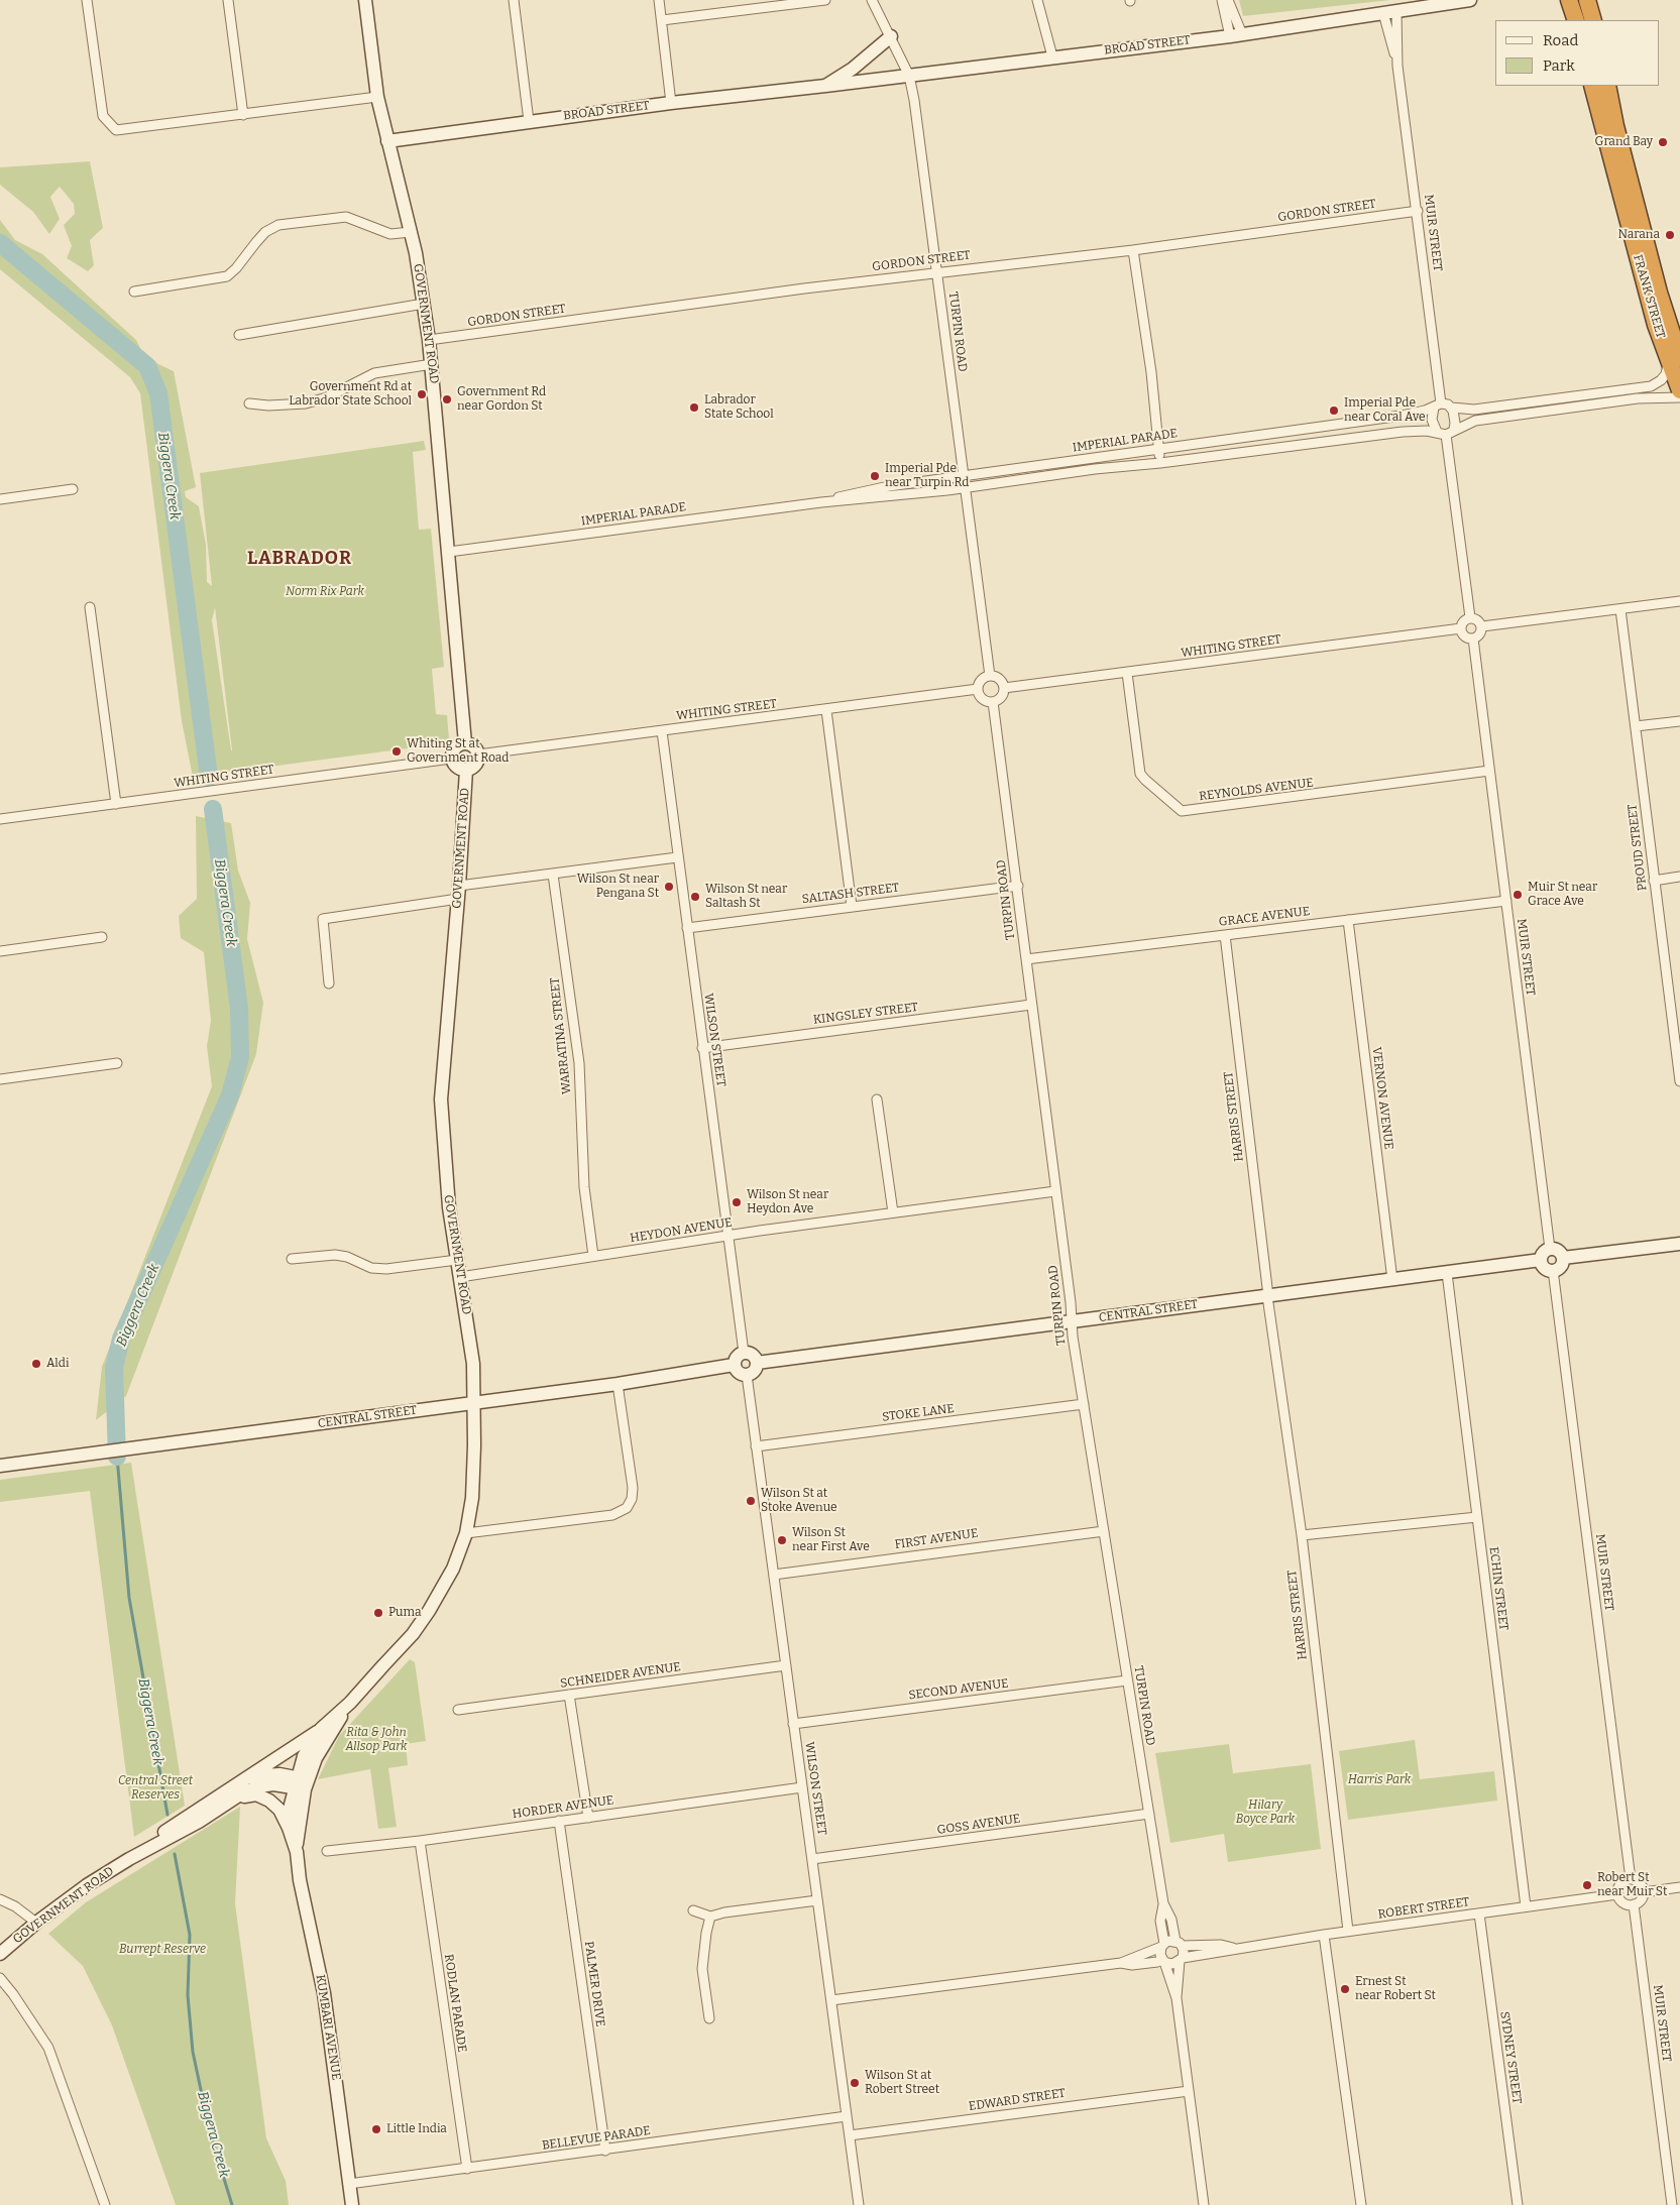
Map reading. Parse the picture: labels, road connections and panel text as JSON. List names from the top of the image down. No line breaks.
{"streets":{"highway":["FRANK STREET"],"main road":["BROAD STREET","GOVERNMENT ROAD","CENTRAL STREET","KUMBARI AVENUE"],"street":["GORDON STREET","MUIR STREET","TURPIN ROAD","IMPERIAL PARADE","WHITING STREET","REYNOLDS AVENUE","PROUD STREET","SALTASH STREET","GRACE AVENUE","KINGSLEY STREET","WARRATINA STREET","WILSON STREET","VERNON AVENUE","HARRIS STREET","HEYDON AVENUE","STOKE LANE","FIRST AVENUE","ECHIN STREET","SCHNEIDER AVENUE","SECOND AVENUE","HORDER AVENUE","GOSS AVENUE","ROBERT STREET","PALMER DRIVE","RODLAN PARADE","SYDNEY STREET","EDWARD STREET","BELLEVUE PARADE"]},"crossings":[["BROAD STREET","MUIR STREET"],["BROAD STREET","GOVERNMENT ROAD"],["BROAD STREET","TURPIN ROAD"],["GORDON STREET","MUIR STREET"],["GORDON STREET","GOVERNMENT ROAD"],["GORDON STREET","TURPIN ROAD"],["MUIR STREET","IMPERIAL PARADE"],["MUIR STREET","WHITING STREET"],["MUIR STREET","REYNOLDS AVENUE"],["MUIR STREET","GRACE AVENUE"],["MUIR STREET","CENTRAL STREET"],["MUIR STREET","ROBERT STREET"],["GOVERNMENT ROAD","IMPERIAL PARADE"],["GOVERNMENT ROAD","WHITING STREET"],["GOVERNMENT ROAD","HEYDON AVENUE"],["GOVERNMENT ROAD","CENTRAL STREET"],["GOVERNMENT ROAD","KUMBARI AVENUE"],["TURPIN ROAD","IMPERIAL PARADE"],["TURPIN ROAD","WHITING STREET"],["TURPIN ROAD","SALTASH STREET"],["TURPIN ROAD","GRACE AVENUE"],["TURPIN ROAD","KINGSLEY STREET"],["TURPIN ROAD","HEYDON AVENUE"],["TURPIN ROAD","CENTRAL STREET"],["TURPIN ROAD","STOKE LANE"],["TURPIN ROAD","FIRST AVENUE"],["TURPIN ROAD","SECOND AVENUE"],["TURPIN ROAD","GOSS AVENUE"],["TURPIN ROAD","ROBERT STREET"],["WHITING STREET","REYNOLDS AVENUE"],["WHITING STREET","WILSON STREET"],["SALTASH STREET","WILSON STREET"],["GRACE AVENUE","VERNON AVENUE"],["GRACE AVENUE","HARRIS STREET"],["KINGSLEY STREET","WILSON STREET"],["WARRATINA STREET","HEYDON AVENUE"],["WILSON STREET","HEYDON AVENUE"],["WILSON STREET","CENTRAL STREET"],["WILSON STREET","STOKE LANE"],["WILSON STREET","FIRST AVENUE"],["WILSON STREET","SCHNEIDER AVENUE"],["WILSON STREET","SECOND AVENUE"],["WILSON STREET","HORDER AVENUE"],["WILSON STREET","GOSS AVENUE"],["WILSON STREET","EDWARD STREET"],["WILSON STREET","BELLEVUE PARADE"],["VERNON AVENUE","CENTRAL STREET"],["HARRIS STREET","CENTRAL STREET"],["HARRIS STREET","ROBERT STREET"],["CENTRAL STREET","ECHIN STREET"],["ECHIN STREET","ROBERT STREET"],["HORDER AVENUE","PALMER DRIVE"],["HORDER AVENUE","RODLAN PARADE"],["ROBERT STREET","SYDNEY STREET"],["PALMER DRIVE","BELLEVUE PARADE"],["RODLAN PARADE","BELLEVUE PARADE"],["KUMBARI AVENUE","BELLEVUE PARADE"]],"districts":["LABRADOR"],"water":["Biggera Creek"],"parks":["Norm Rix Park","Rita & John Allsop Park","Harris Park","Central Street Reserves","Hilary Boyce Park","Burrept Reserve"],"places":["Grand Bay","Narana","Government Rd at Labrador State School","Government Rd near Gordon St","Labrador State School","Imperial Pde near Coral Ave","Imperial Pde near Turpin Rd","Whiting St at Government Road","Wilson St near Pengana St","Muir St near Grace Ave","Wilson St near Saltash St","Wilson St near Heydon Ave","Aldi","Wilson St at Stoke Avenue","Wilson St near First Ave","Puma","Robert St near Muir St","Ernest St near Robert St","Wilson St at Robert Street","Little India"],"legend":["Road","Park"]}
